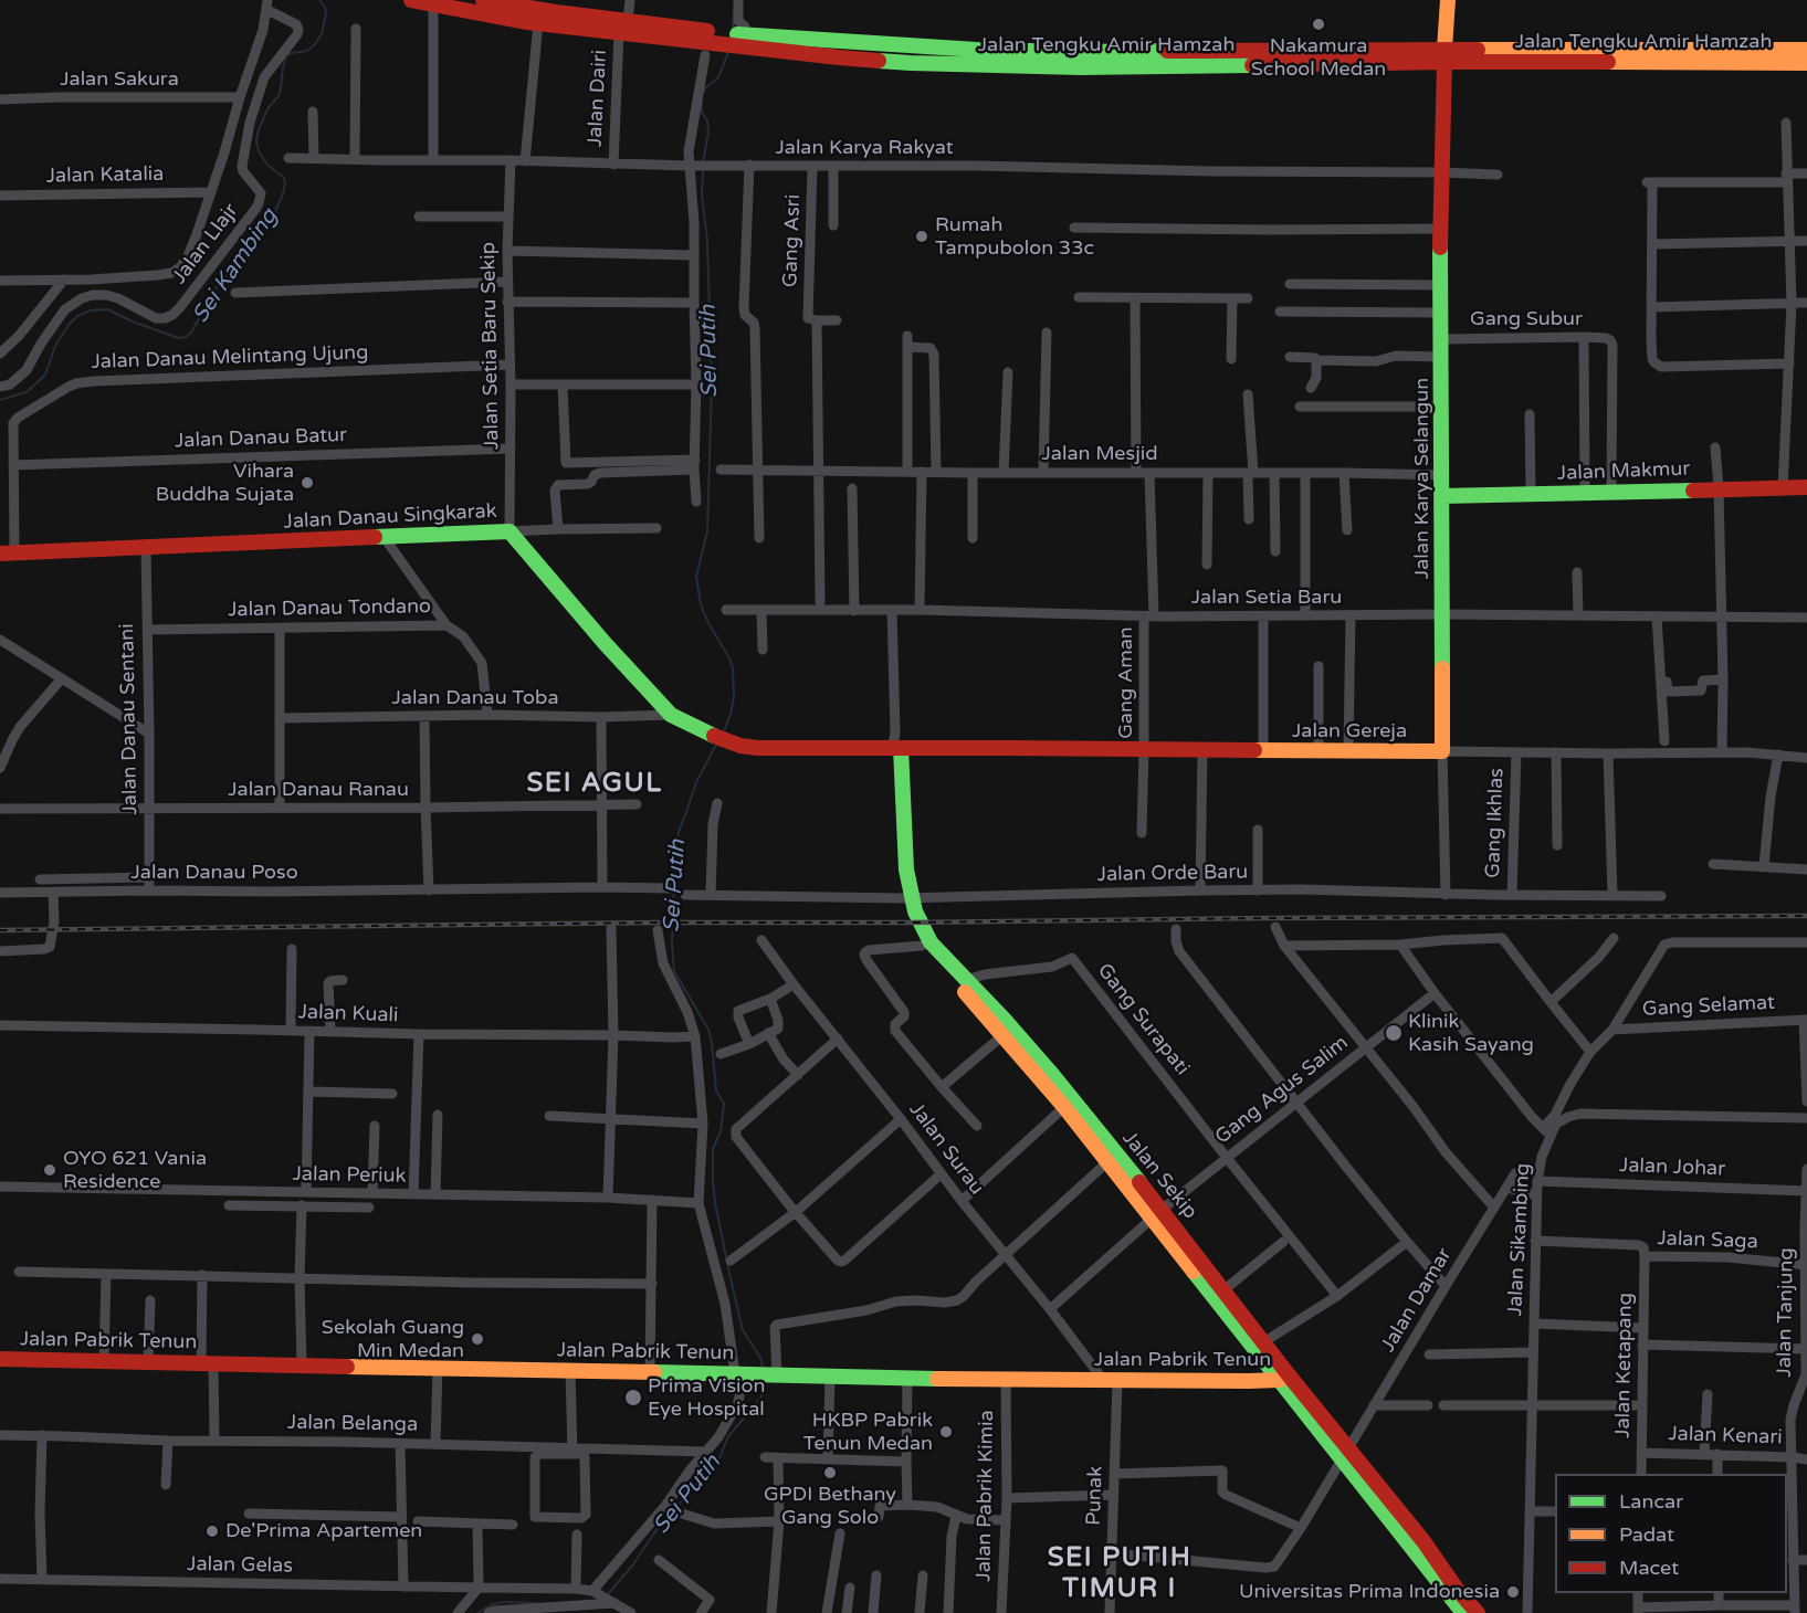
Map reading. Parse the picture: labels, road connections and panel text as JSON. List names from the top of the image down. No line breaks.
{"streets":{"street":["Jalan Tengku Amir Hamzah","Jalan Sakura","Jalan Dairi","Jalan Karya Rakyat","Jalan Katalia","Gang Asri","Jalan Llajr","Gang Subur","Jalan Setia Baru Sekip","Jalan Danau Melintang Ujung","Jalan Danau Batur","Jalan Mesjid","Jalan Makmur","Jalan Karya Selangun","Jalan Danau Singkarak","Jalan Setia Baru","Jalan Danau Tondano","Gang Aman","Jalan Danau Toba","Jalan Danau Sentani","Jalan Gereja","Jalan Danau Ranau","Gang Ikhlas","Jalan Danau Poso","Jalan Orde Baru","Gang Selamat","Jalan Kuali","Gang Surapati","Gang Agus Salim","Jalan Surau","Jalan Johar","Jalan Periuk","Jalan Sekip","Jalan Sikambing","Jalan Saga","Jalan Damar","Jalan Tanjung","Jalan Pabrik Tenun","Jalan Ketapang","Jalan Belanga","Jalan Kenari","Jalan Pabrik Kimia","Punak","Jalan Gelas"]},"crossings":[["Jalan Tengku Amir Hamzah","Jalan Dairi"],["Jalan Tengku Amir Hamzah","Jalan Karya Selangun"],["Jalan Dairi","Jalan Karya Rakyat"],["Jalan Karya Rakyat","Gang Asri"],["Jalan Karya Rakyat","Jalan Setia Baru Sekip"],["Jalan Karya Rakyat","Jalan Karya Selangun"],["Gang Asri","Jalan Mesjid"],["Gang Subur","Jalan Makmur"],["Gang Subur","Jalan Karya Selangun"],["Jalan Setia Baru Sekip","Jalan Danau Melintang Ujung"],["Jalan Setia Baru Sekip","Jalan Danau Batur"],["Jalan Setia Baru Sekip","Jalan Danau Singkarak"],["Jalan Mesjid","Jalan Karya Selangun"],["Jalan Mesjid","Gang Aman"],["Jalan Makmur","Jalan Karya Selangun"],["Jalan Karya Selangun","Jalan Setia Baru"],["Jalan Karya Selangun","Jalan Gereja"],["Jalan Karya Selangun","Jalan Orde Baru"],["Jalan Danau Singkarak","Jalan Danau Toba"],["Jalan Danau Singkarak","Jalan Danau Sentani"],["Jalan Danau Singkarak","Jalan Gereja"],["Jalan Danau Singkarak","Jalan Sekip"],["Jalan Setia Baru","Gang Aman"],["Jalan Setia Baru","Jalan Sekip"],["Jalan Danau Tondano","Jalan Danau Toba"],["Jalan Danau Tondano","Jalan Danau Sentani"],["Gang Aman","Jalan Gereja"],["Jalan Danau Sentani","Jalan Danau Ranau"],["Jalan Danau Sentani","Jalan Danau Poso"],["Jalan Gereja","Gang Ikhlas"],["Jalan Gereja","Jalan Sekip"],["Gang Ikhlas","Jalan Orde Baru"],["Jalan Orde Baru","Jalan Sekip"],["Gang Selamat","Jalan Sikambing"],["Gang Surapati","Gang Agus Salim"],["Gang Surapati","Jalan Sekip"],["Gang Agus Salim","Jalan Surau"],["Gang Agus Salim","Jalan Sekip"],["Jalan Surau","Jalan Pabrik Tenun"],["Jalan Surau","Punak"],["Jalan Johar","Jalan Sikambing"],["Jalan Johar","Jalan Tanjung"],["Jalan Sekip","Jalan Damar"],["Jalan Sekip","Jalan Pabrik Tenun"],["Jalan Sikambing","Jalan Saga"],["Jalan Saga","Jalan Tanjung"],["Jalan Saga","Jalan Ketapang"],["Jalan Damar","Punak"],["Jalan Tanjung","Jalan Kenari"],["Jalan Pabrik Tenun","Jalan Pabrik Kimia"],["Jalan Pabrik Tenun","Punak"],["Jalan Ketapang","Jalan Kenari"]],"districts":["SEI AGUL","SEI PUTIH TIMUR I"],"water":["Sei Kambing","Sei Putih"],"places":["Nakamura School Medan","Rumah Tampubolon 33c","Vihara Buddha Sujata","Klinik Kasih Sayang","OYO 621 Vania Residence","Sekolah Guang Min Medan","Prima Vision Eye Hospital","HKBP Pabrik Tenun Medan","GPDI Bethany Gang Solo","De'Prima Apartemen","Universitas Prima Indonesia"],"legend":["Lancar","Padat","Macet"]}
